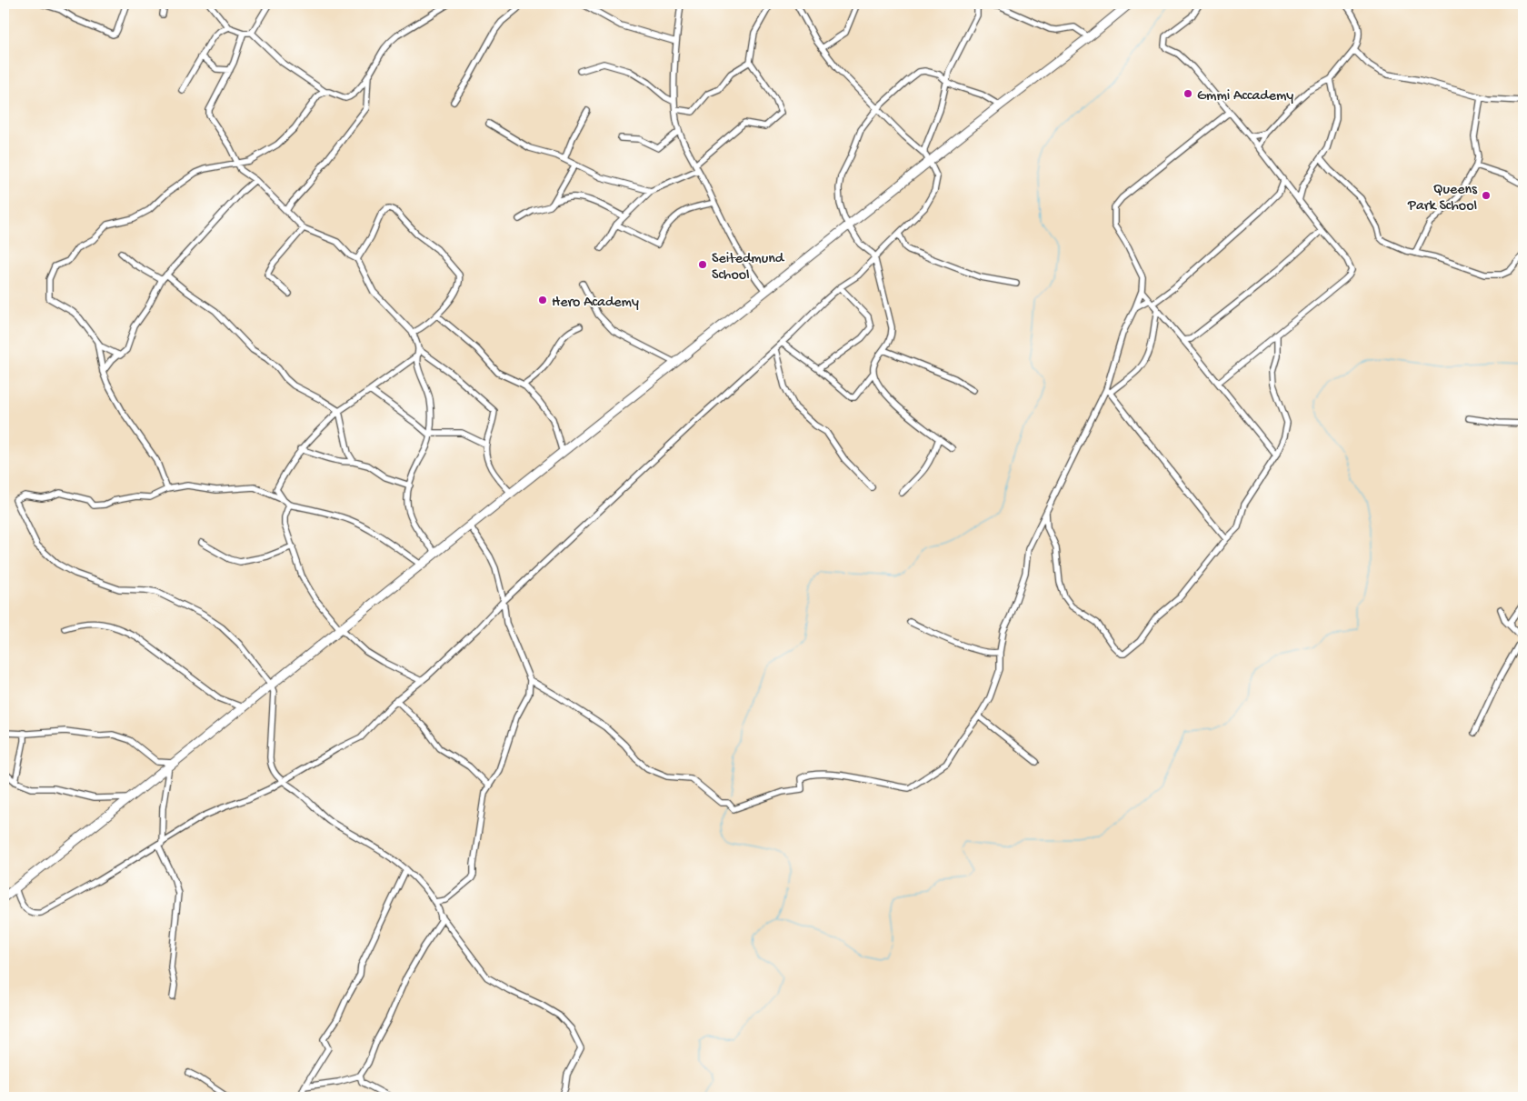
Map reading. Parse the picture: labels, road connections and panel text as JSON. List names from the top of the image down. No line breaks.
{"places":["Gmmi Accademy","Queens Park School","Seitedmund School","Hero Academy"]}
